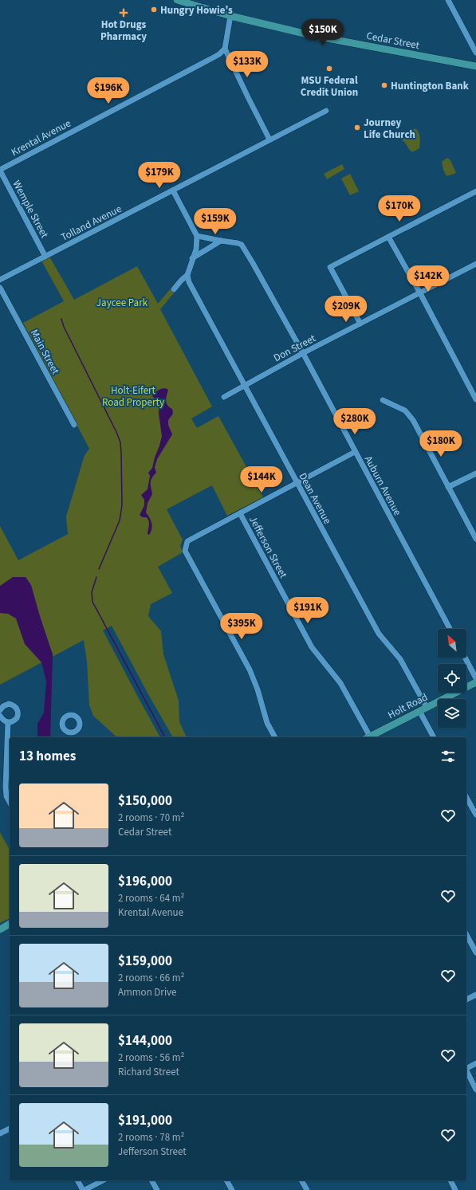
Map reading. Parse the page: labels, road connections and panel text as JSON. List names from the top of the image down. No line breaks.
{"streets":{"main road":["Cedar Street","Holt Road"],"street":["Krental Avenue","Wemple Street","Tolland Avenue","Don Street","Main Street","Auburn Avenue","Dean Avenue","Jefferson Street"]},"crossings":[["Krental Avenue","Wemple Street"],["Wemple Street","Tolland Avenue"],["Don Street","Auburn Avenue"],["Don Street","Dean Avenue"],["Dean Avenue","Holt Road"]],"parks":["Jaycee Park","Holt-Eifert Road Property"],"places":{"other":["Hungry Howie's","MSU Federal Credit Union","Huntington Bank","Journey Life Church"],"health":["Hot Drugs Pharmacy"]},"north":"top left","page":{"price":["$150K","$133K","$196K","$179K","$170K","$159K","$142K","$209K","$280K","$180K","$144K","$191K","$395K"],"heading":"13 homes","list":[{"name":"$150,000","note":"2 rooms · 70 m² · Cedar Street"},{"name":"$196,000","note":"2 rooms · 64 m² · Krental Avenue"},{"name":"$159,000","note":"2 rooms · 66 m² · Ammon Drive"},{"name":"$144,000","note":"2 rooms · 56 m² · Richard Street"},{"name":"$191,000","note":"2 rooms · 78 m² · Jefferson Street"}]}}
